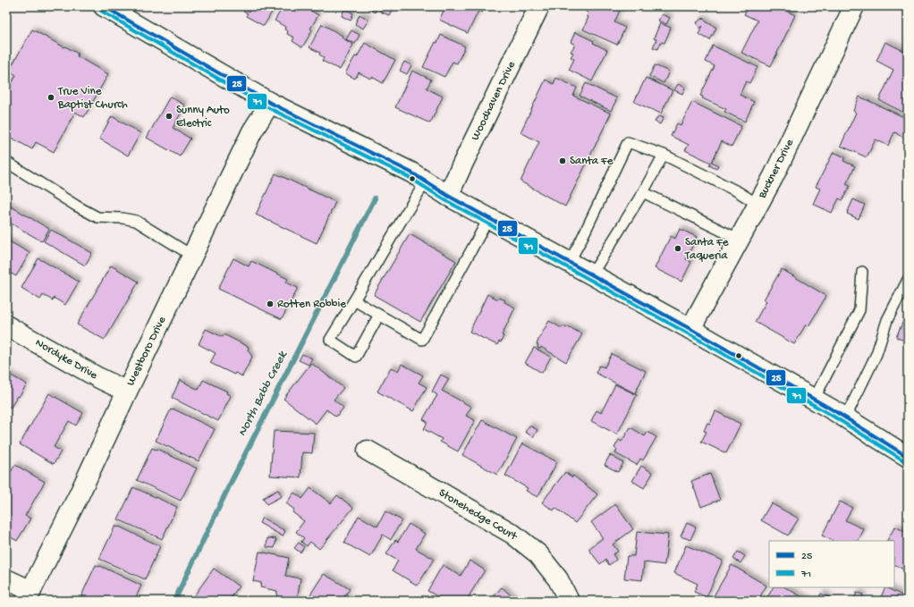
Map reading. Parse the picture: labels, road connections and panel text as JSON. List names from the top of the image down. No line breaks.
{"streets":{"street":["Woodhaven Drive","Buckner Drive","Westboro Drive","Nordyke Drive","Stonehedge Court"]},"crossings":[["Westboro Drive","Nordyke Drive"]],"water":["North Babb Creek"],"places":["True Vine Baptist Church","Sunny Auto Electric","Santa Fe","Santa Fe Taqueria","Rotten Robbie"],"lines":["transit line 25","transit line 71"],"legend":["25","71"]}
